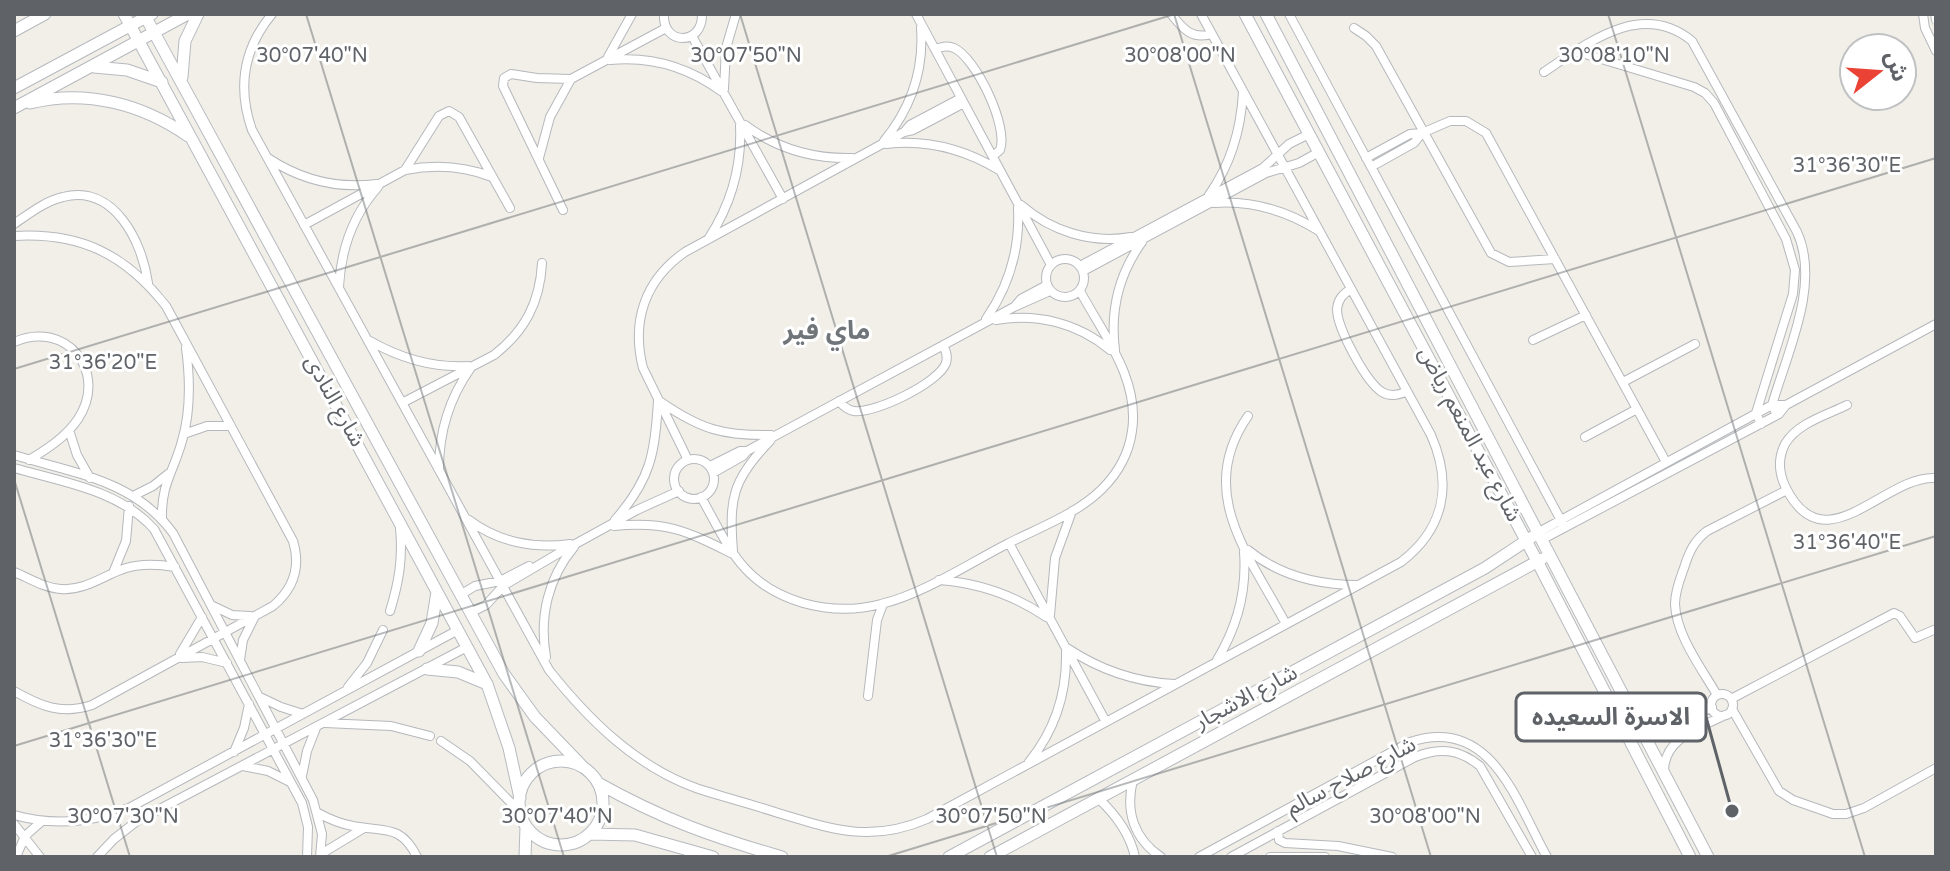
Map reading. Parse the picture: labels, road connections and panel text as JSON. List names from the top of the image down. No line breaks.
{"streets":{"street":["شارع النادى","شارع عبد المنعم رياض","شارع الاشجار","شارع صلاح سالم"]},"crossings":[["شارع عبد المنعم رياض","شارع الاشجار"]],"districts":["ماي فير"],"places":["الاسرة السعيده"],"north":"right","coordinates":["30°07'40\"N","30°07'50\"N","30°08'00\"N","30°08'10\"N","31°36'30\"E","31°36'20\"E","31°36'40\"E","30°07'30\"N"]}
